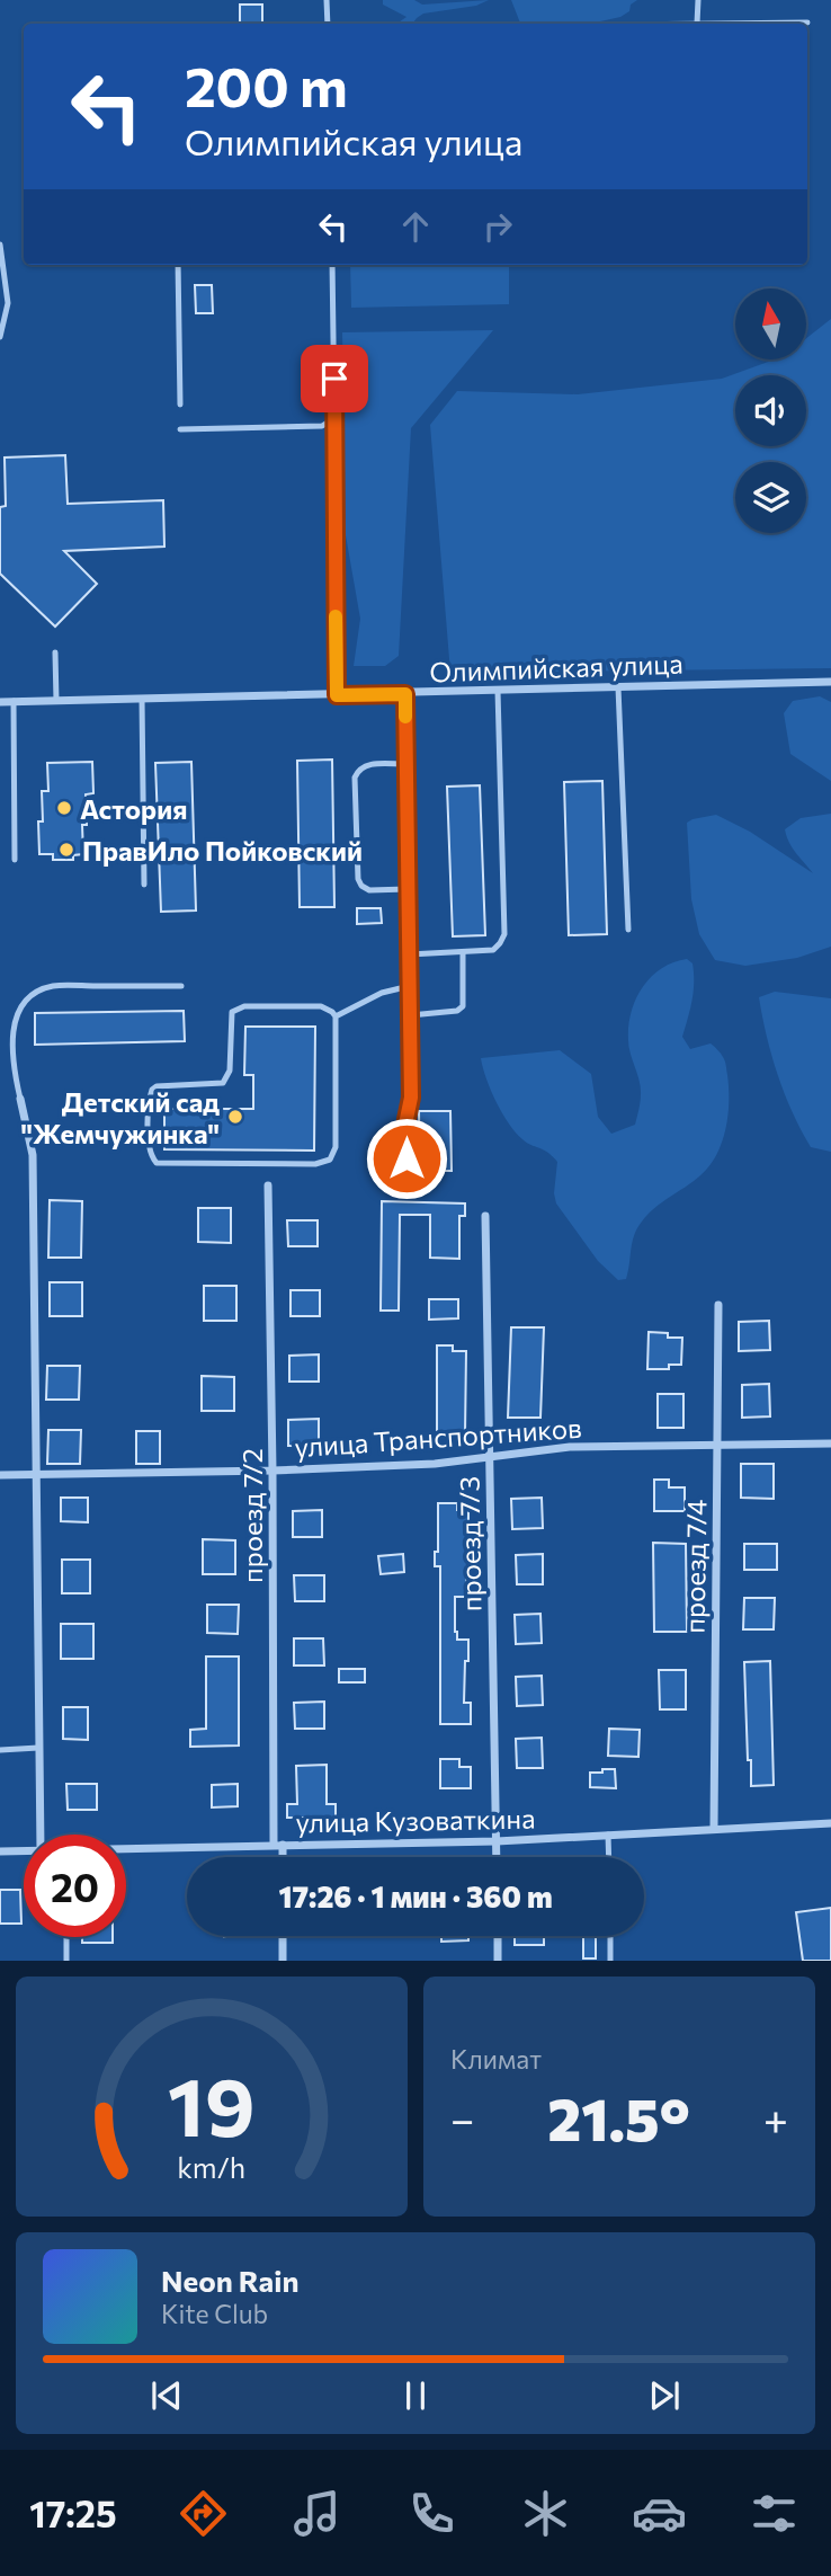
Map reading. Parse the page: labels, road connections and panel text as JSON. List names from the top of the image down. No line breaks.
{"streets":{"street":["Олимпийская улица","улица Транспортников","проезд 7/2","проезд 7/3","проезд 7/4","улица Кузоваткина"]},"crossings":[["улица Транспортников","проезд 7/2"],["улица Транспортников","проезд 7/3"],["улица Транспортников","проезд 7/4"],["проезд 7/2","улица Кузоваткина"],["проезд 7/3","улица Кузоваткина"],["проезд 7/4","улица Кузоваткина"]],"places":["Астория","ПравИло Пойковский","Детский сад \"Жемчужинка\""],"north":"top","page":{"turn":["200 m","Олимпийская улица"],"limit":"20","trip":"17:26 · 1 мин · 360 m","tile":"Климат","heat":["−","21.5°","+"],"song":["Neon Rain","Kite Club"],"tabs":"17:25","gauge":["19","km/h"]}}
